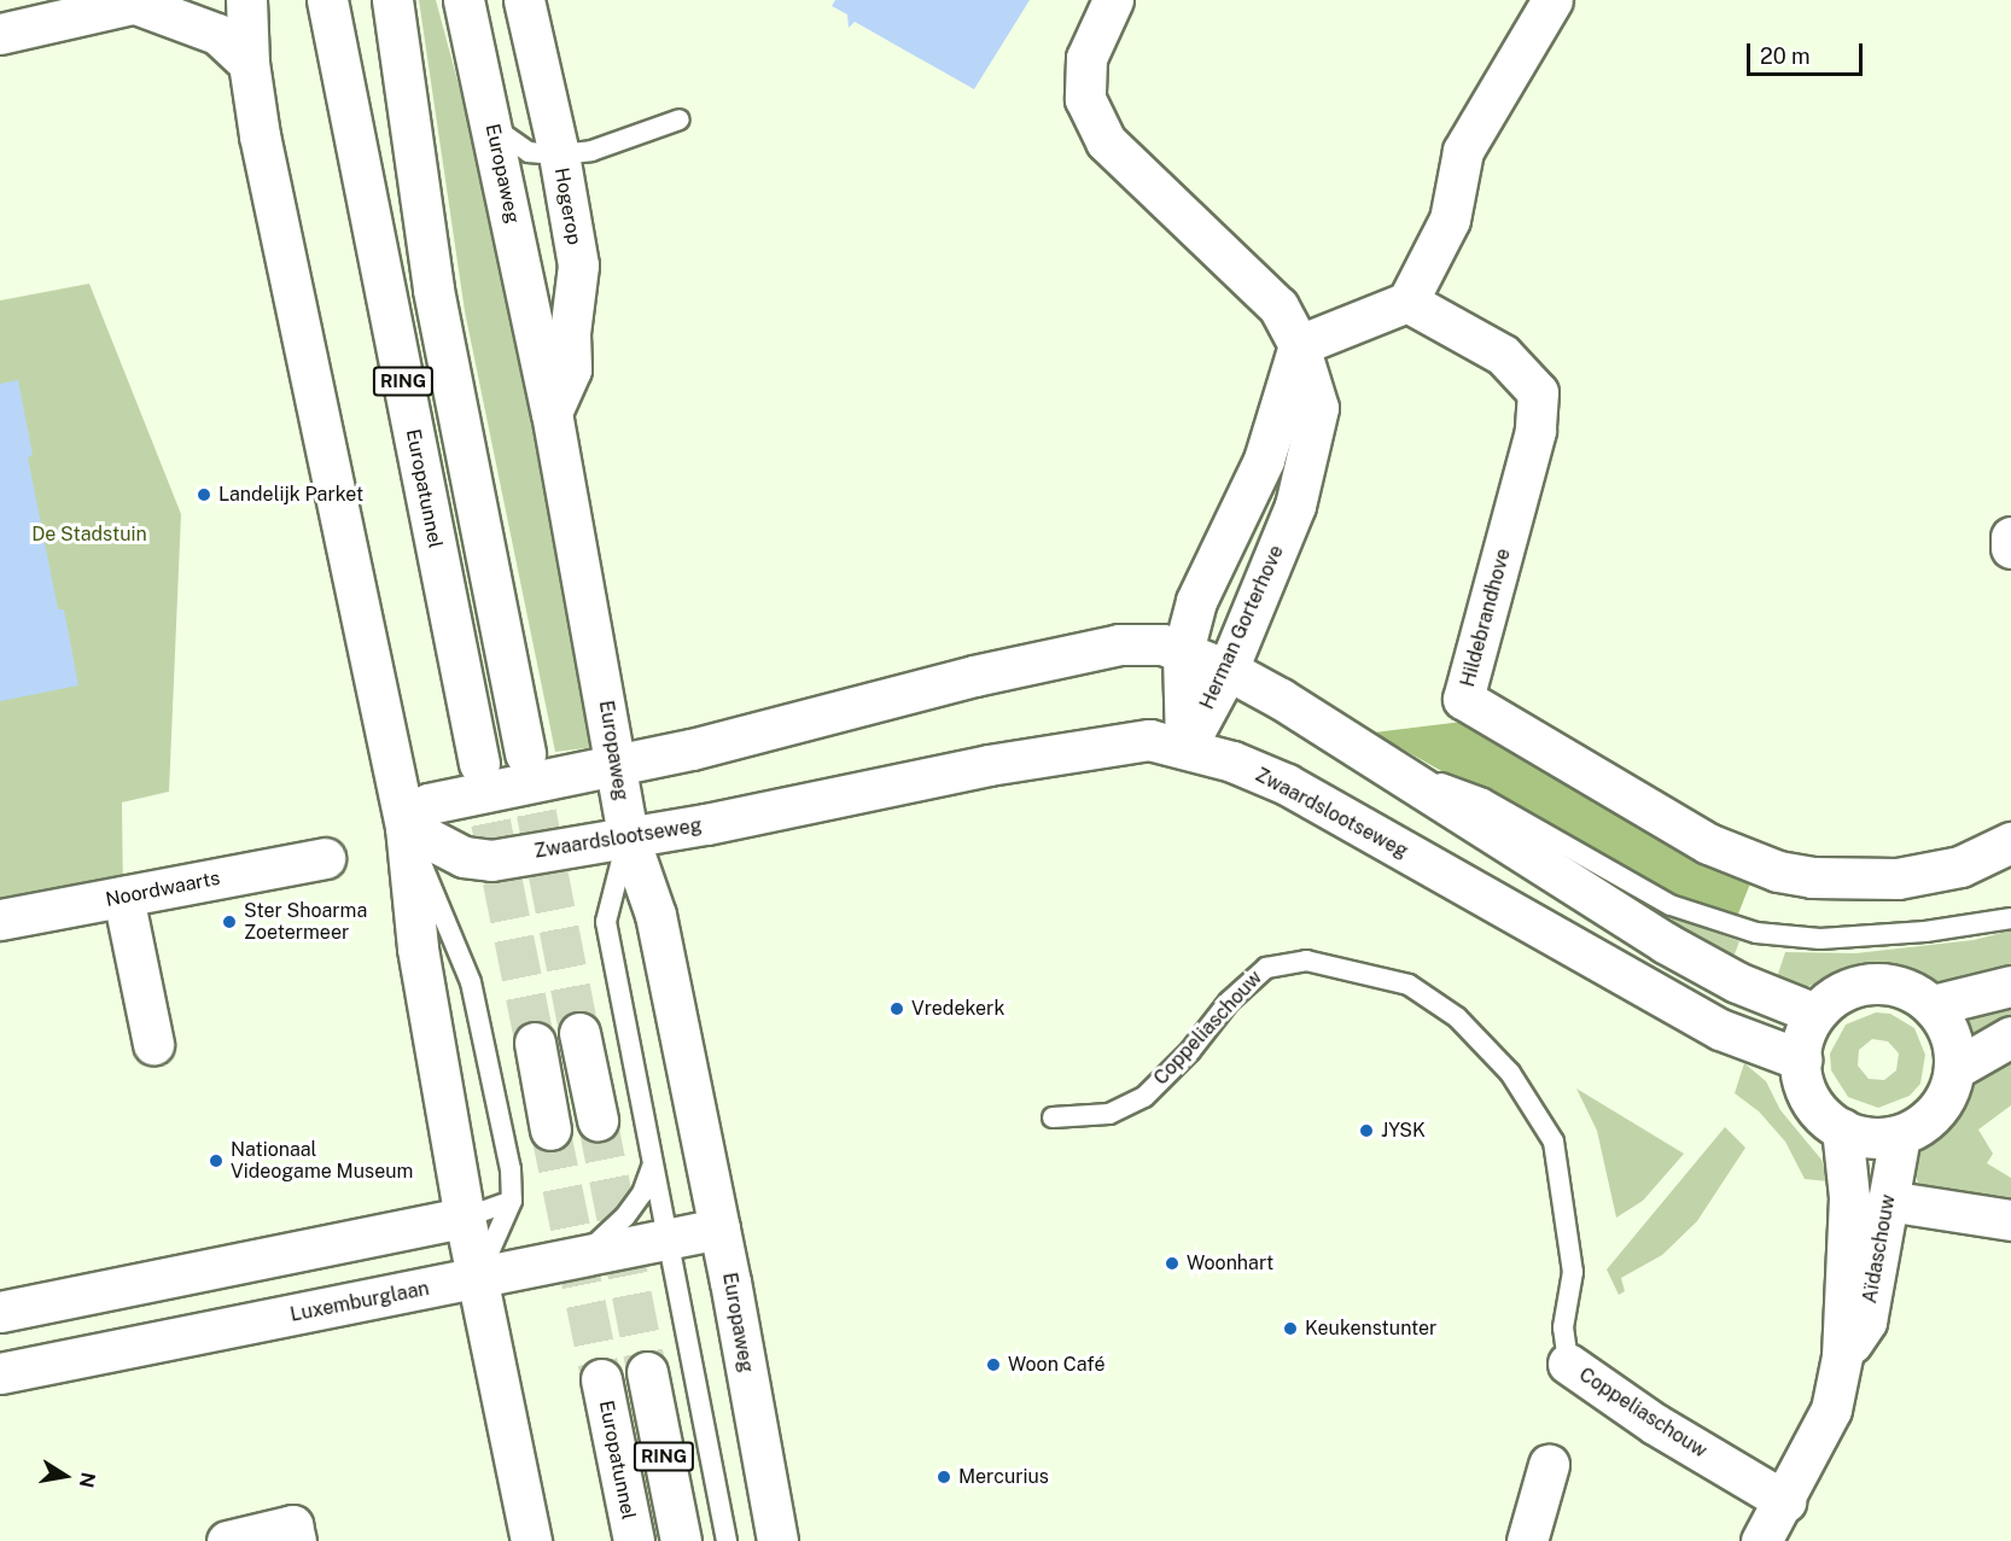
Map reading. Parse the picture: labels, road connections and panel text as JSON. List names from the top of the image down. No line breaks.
{"streets":{"main road":["Europaweg","Hogerop","RING","Europatunnel","Hildebrandhove","Herman Gorterhove","Zwaardslootseweg","Noordwaarts","Coppeliaschouw","Aïdaschouw","Luxemburglaan"]},"crossings":[["Europaweg","Hogerop"],["Europaweg","Zwaardslootseweg"],["Europaweg","Luxemburglaan"],["Herman Gorterhove","Zwaardslootseweg"],["Zwaardslootseweg","Aïdaschouw"],["Coppeliaschouw","Aïdaschouw"]],"parks":["De Stadstuin"],"places":["Landelijk Parket","Ster Shoarma Zoetermeer","Vredekerk","JYSK","Nationaal Videogame Museum","Woonhart","Keukenstunter","Woon Café","Mercurius"],"scale_bar":"20 m","north":"right"}
